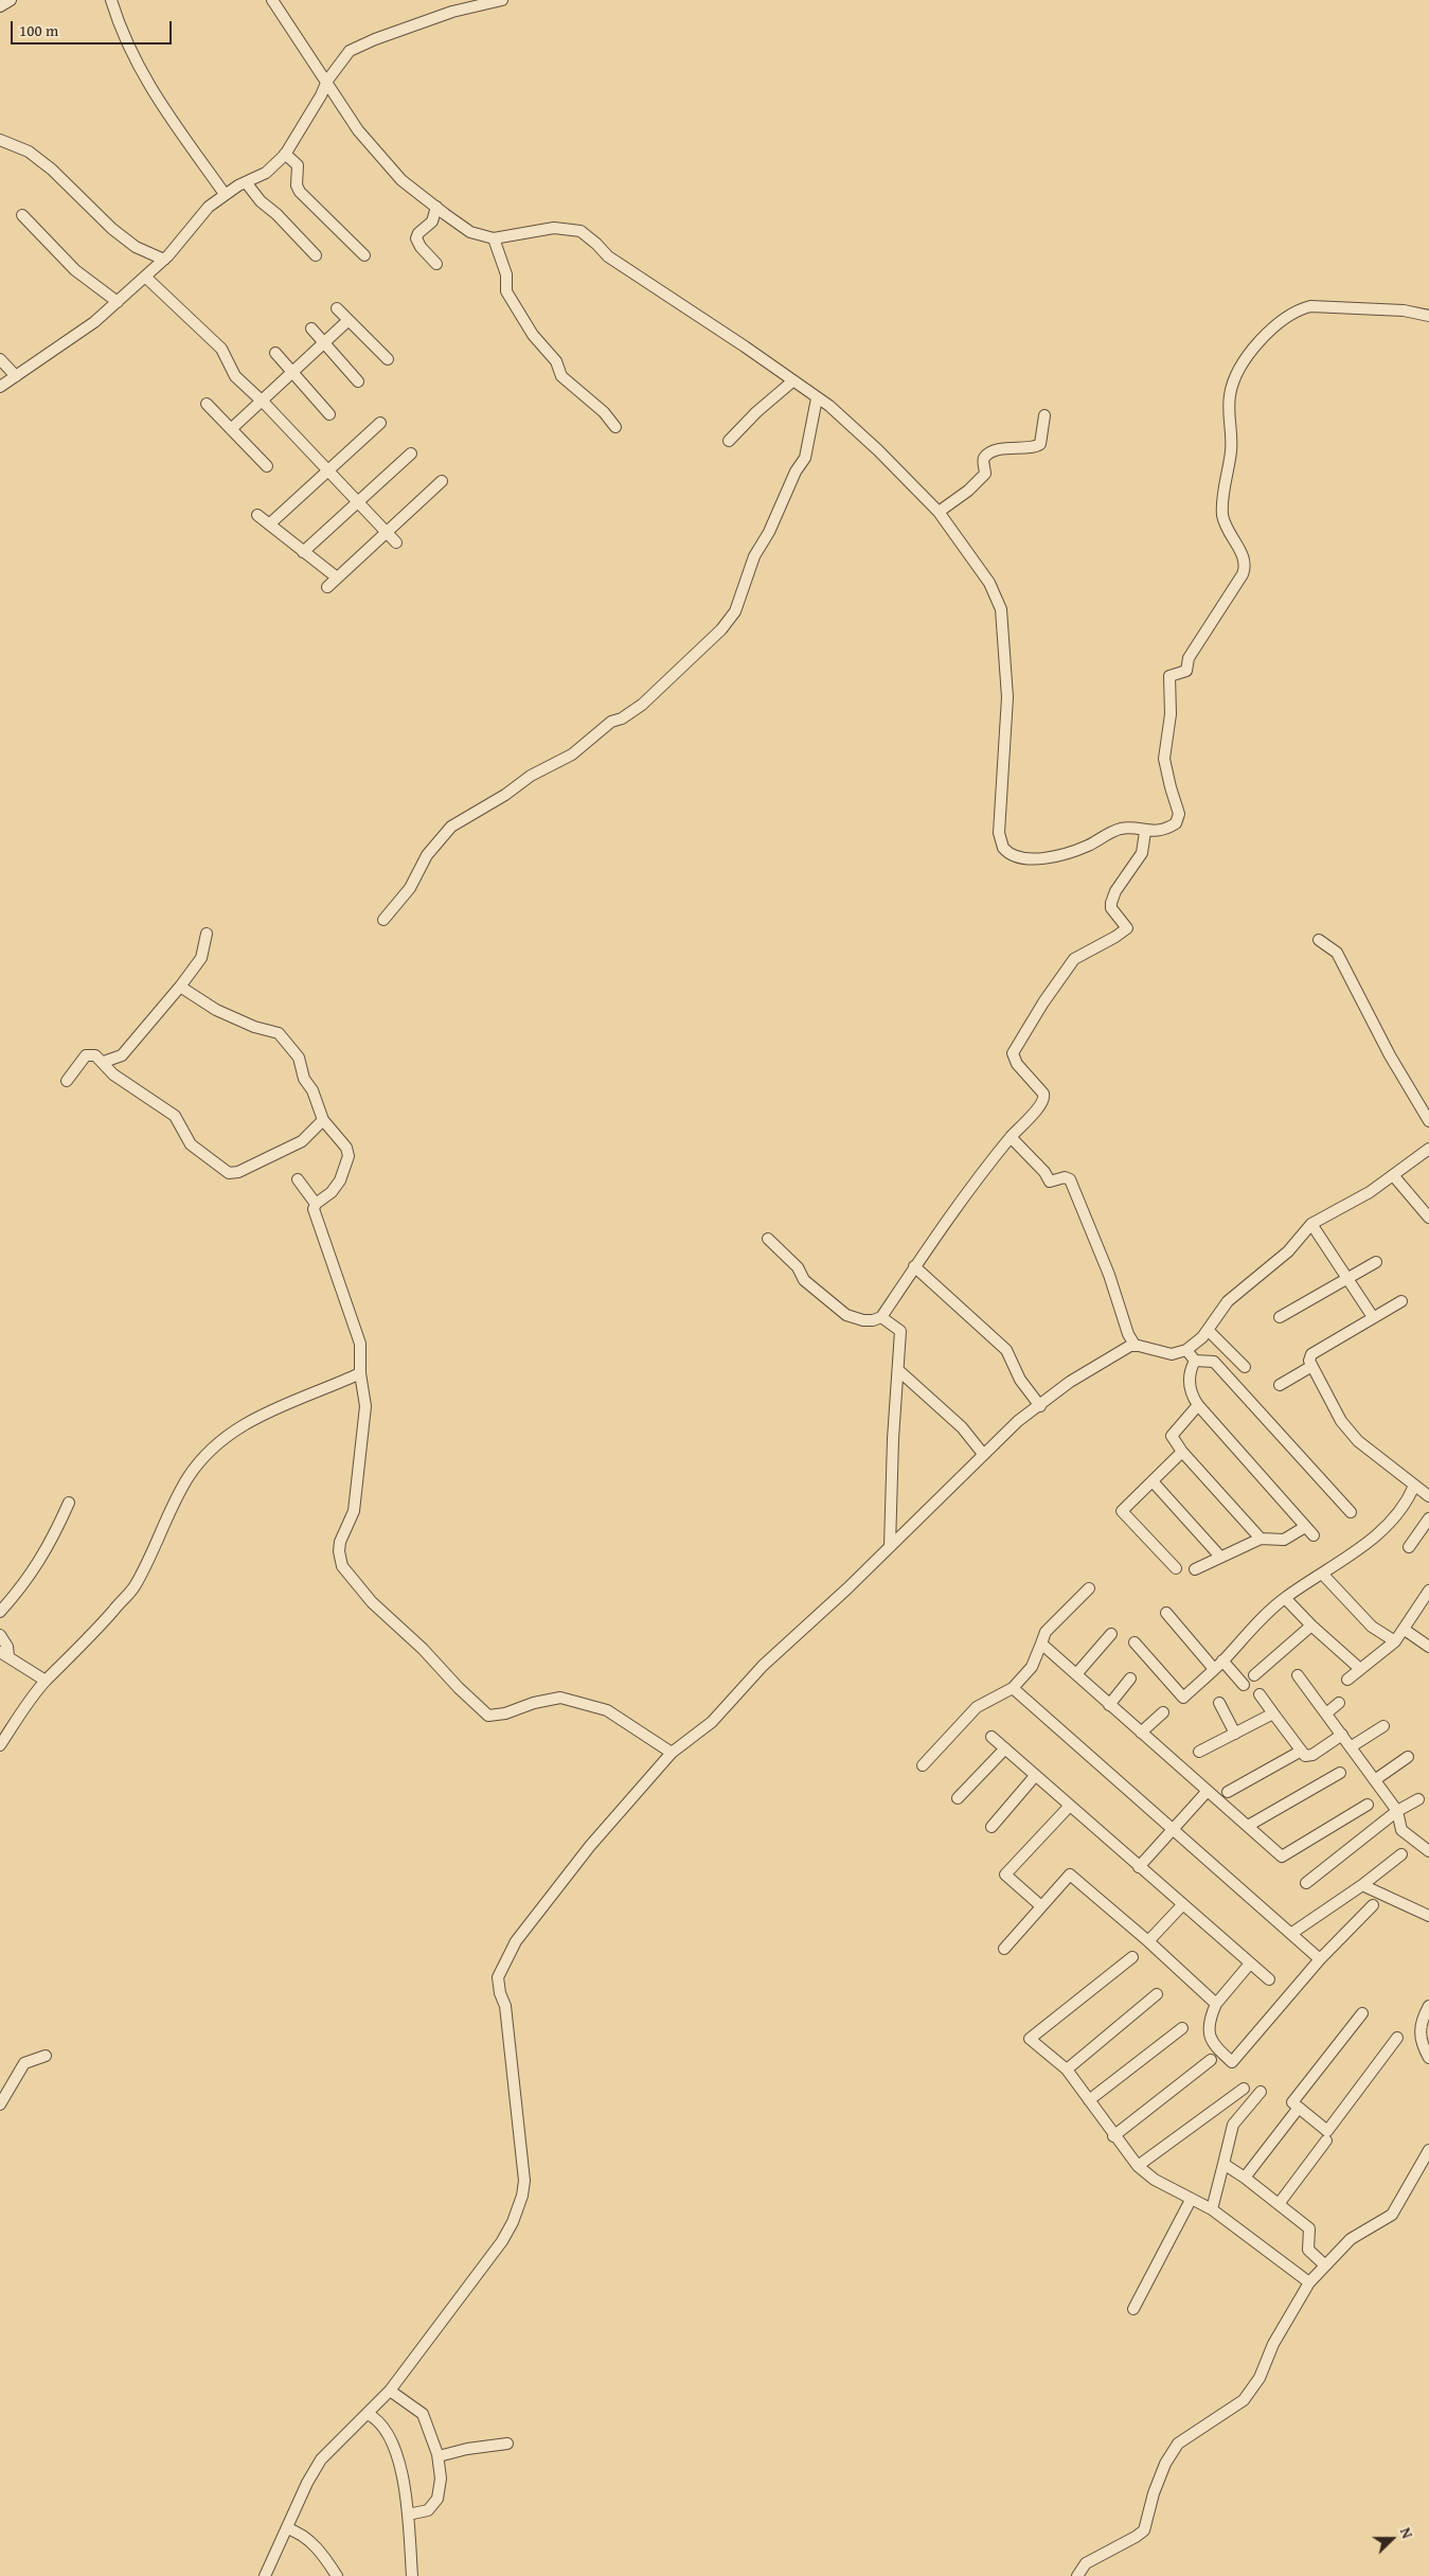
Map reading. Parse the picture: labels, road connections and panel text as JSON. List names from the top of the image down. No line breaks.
{"scale_bar":"100 m","north":"right"}
